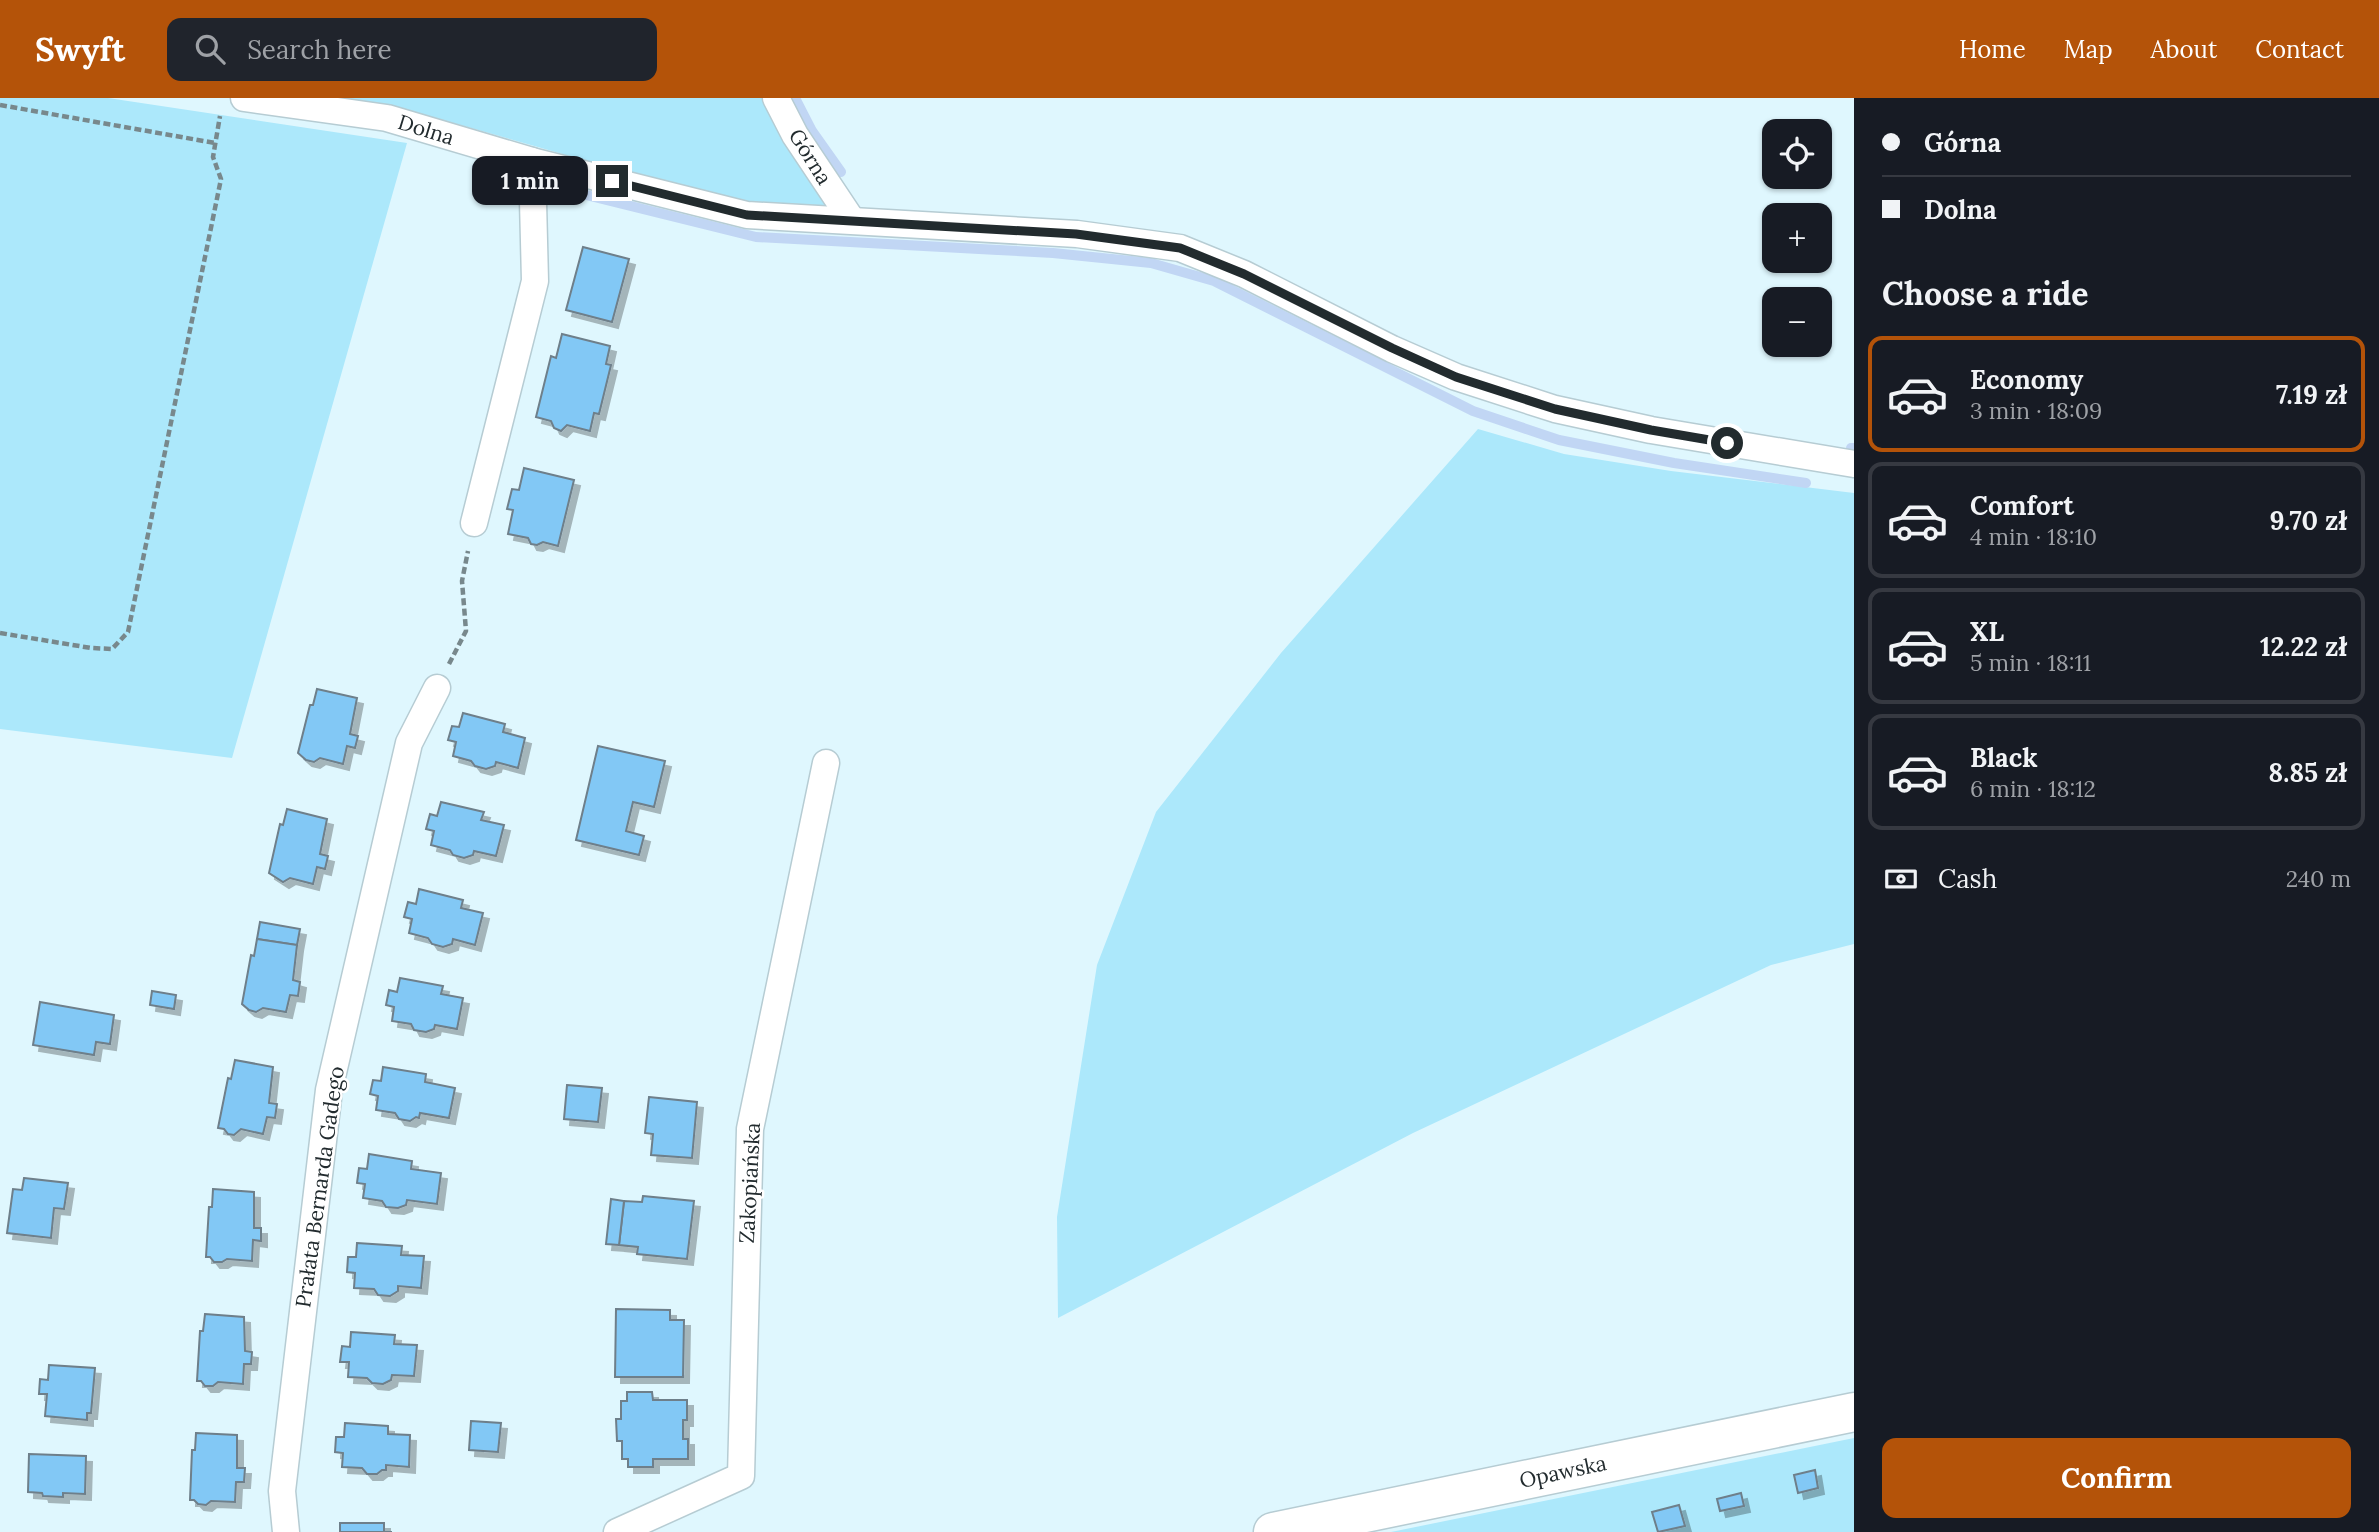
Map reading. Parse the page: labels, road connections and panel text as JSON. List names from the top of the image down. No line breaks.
{"streets":{"main road":["Opawska"],"street":["Dolna","Górna","Zakopiańska","Prałata Bernarda Gadego"]},"crossings":[["Dolna","Górna"]],"page":{"header":"Swyft","search":"Search here","nav":["Home","Map","About","Contact"],"banner":["Górna","Dolna"],"map_buttons":["+","−"],"bubble":"1 min","heading":"Choose a ride","list":[{"name":"Economy","note":"3 min · 18:09","value":"7.19 zł"},{"name":"Comfort","note":"4 min · 18:10","value":"9.70 zł"},{"name":"XL","note":"5 min · 18:11","value":"12.22 zł"},{"name":"Black","note":"6 min · 18:12","value":"8.85 zł"}],"pay":["Cash","240 m"],"buttons":"Confirm"}}
